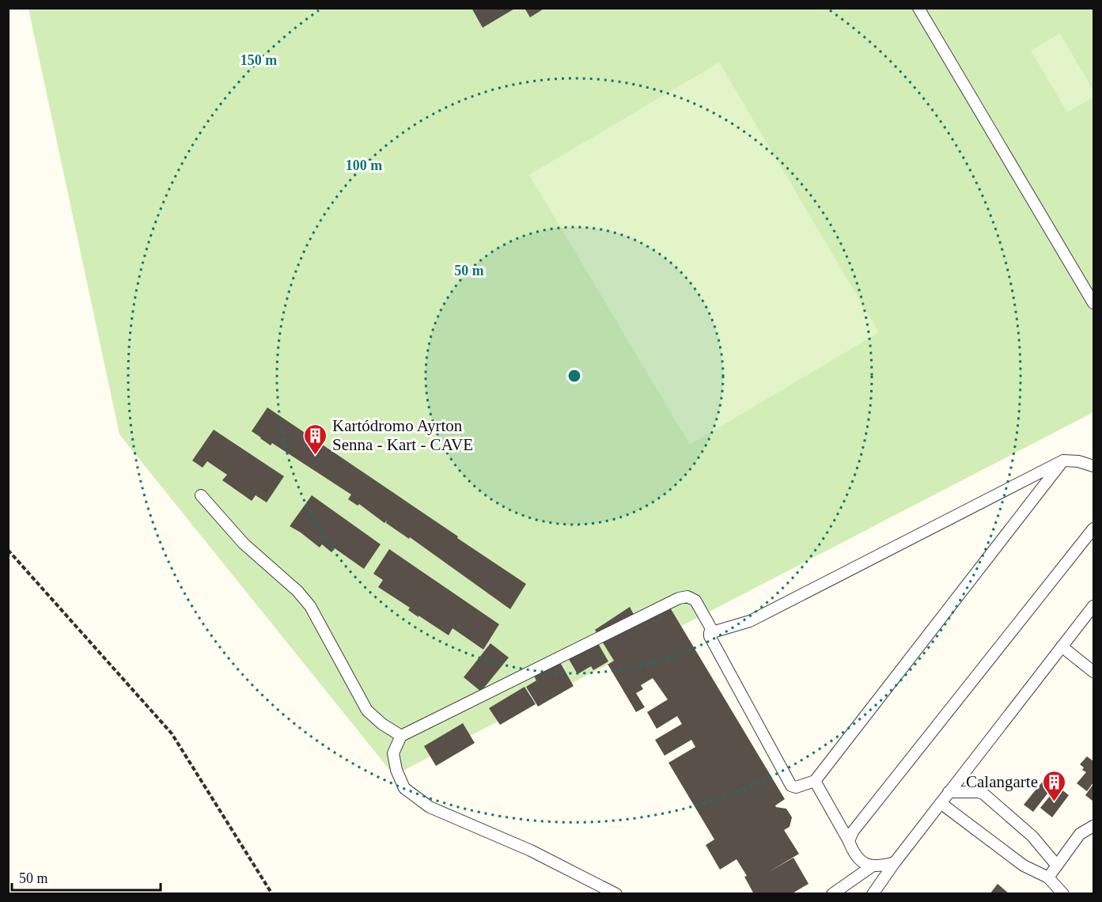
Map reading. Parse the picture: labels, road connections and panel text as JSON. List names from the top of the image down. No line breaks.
{"places":{"building":["Kartódromo Ayrton Senna - Kart - CAVE","Calangarte"]},"scale_bar":"50 m","rings":["150 m","100 m","50 m"]}
